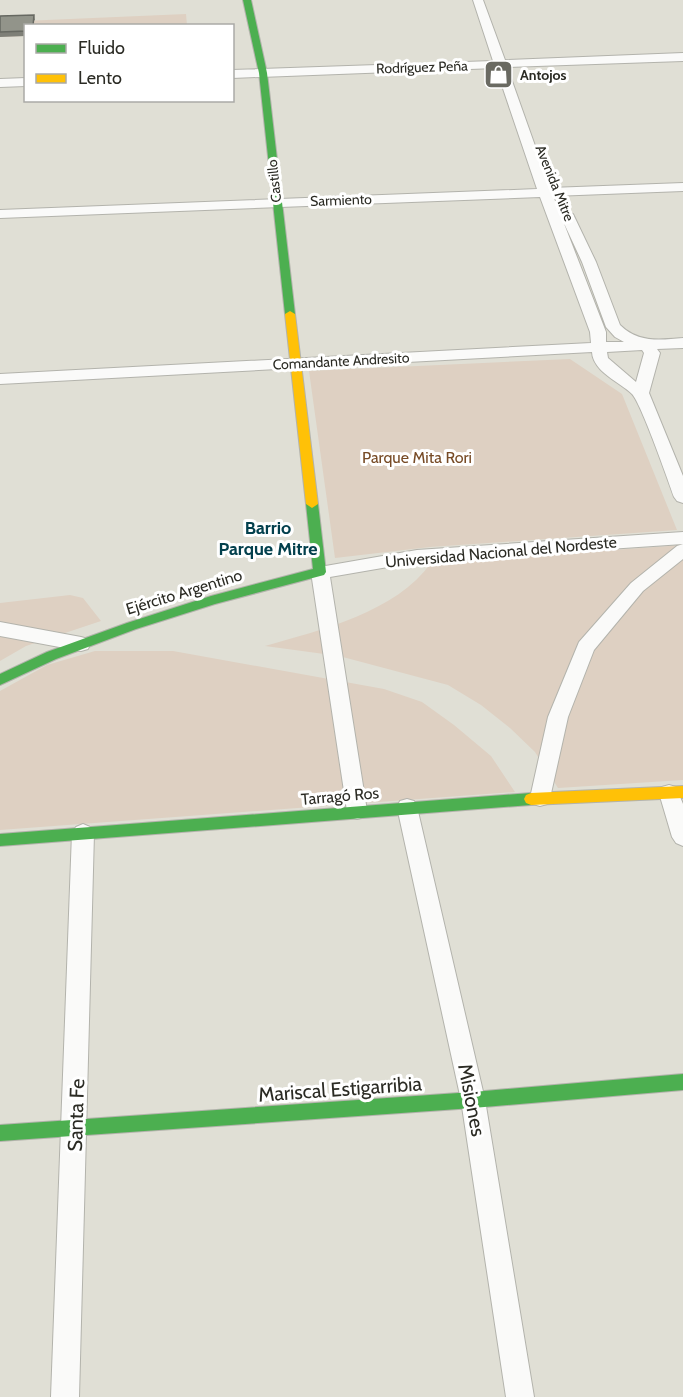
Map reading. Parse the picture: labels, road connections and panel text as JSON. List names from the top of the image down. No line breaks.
{"streets":{"street":["Rodríguez Peña","Castillo","Avenida Mitre","Sarmiento","Comandante Andresito","Universidad Nacional del Nordeste","Ejército Argentino","Tarragó Ros","Mariscal Estigarribia","Misiones","Santa Fe"]},"crossings":[["Rodríguez Peña","Castillo"],["Rodríguez Peña","Avenida Mitre"],["Castillo","Sarmiento"],["Castillo","Comandante Andresito"],["Avenida Mitre","Sarmiento"],["Avenida Mitre","Comandante Andresito"],["Universidad Nacional del Nordeste","Ejército Argentino"],["Tarragó Ros","Misiones"],["Tarragó Ros","Santa Fe"],["Mariscal Estigarribia","Misiones"],["Mariscal Estigarribia","Santa Fe"]],"districts":["Barrio Parque Mitre"],"parks":["Parque Mita Rori"],"places":{"shop":["Antojos"]},"legend":["Fluido","Lento"]}
